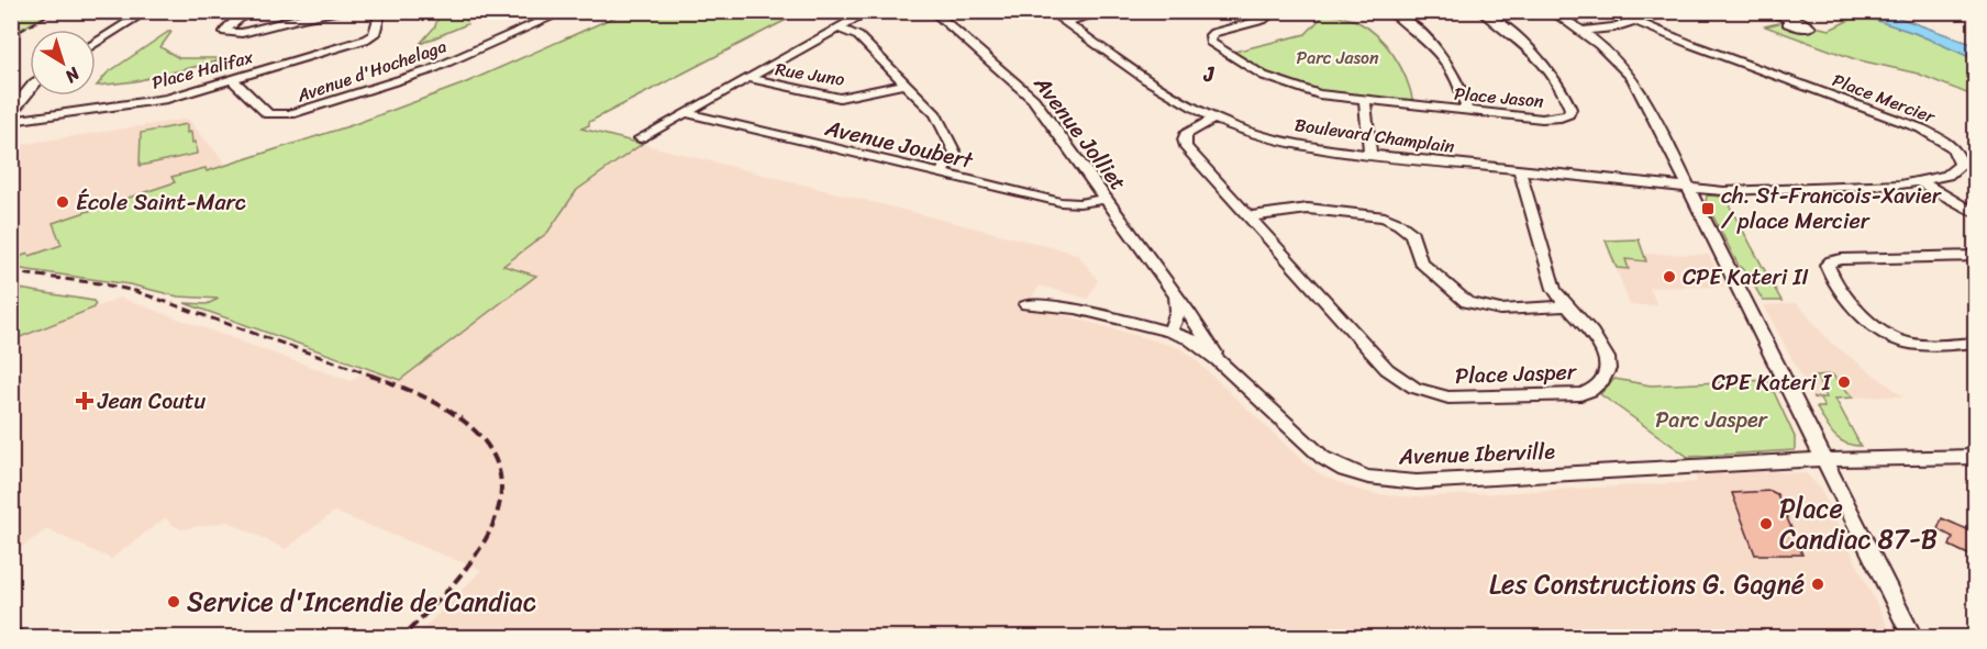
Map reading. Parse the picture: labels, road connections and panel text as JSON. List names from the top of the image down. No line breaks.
{"streets":{"street":["Place Halifax","Avenue d'Hochelaga","Rue Juno","Place Jason","Place Mercier","Avenue Jolliet","Boulevard Champlain","Avenue Joubert","Place Jasper","Avenue Iberville"]},"crossings":[["Place Halifax","Avenue d'Hochelaga"],["Avenue Jolliet","Avenue Joubert"],["Avenue Jolliet","Avenue Iberville"],["Boulevard Champlain","Place Jasper"]],"districts":["J"],"parks":["Parc Jason","Parc Jasper"],"places":{"other":["École Saint-Marc","CPE Kateri II","CPE Kateri I","Place Candiac 87-B","Les Constructions G. Gagné","Service d'Incendie de Candiac"],"transit":["ch. St-Francois-Xavier / place Mercier"],"health":["Jean Coutu"]},"north":"bottom right"}
